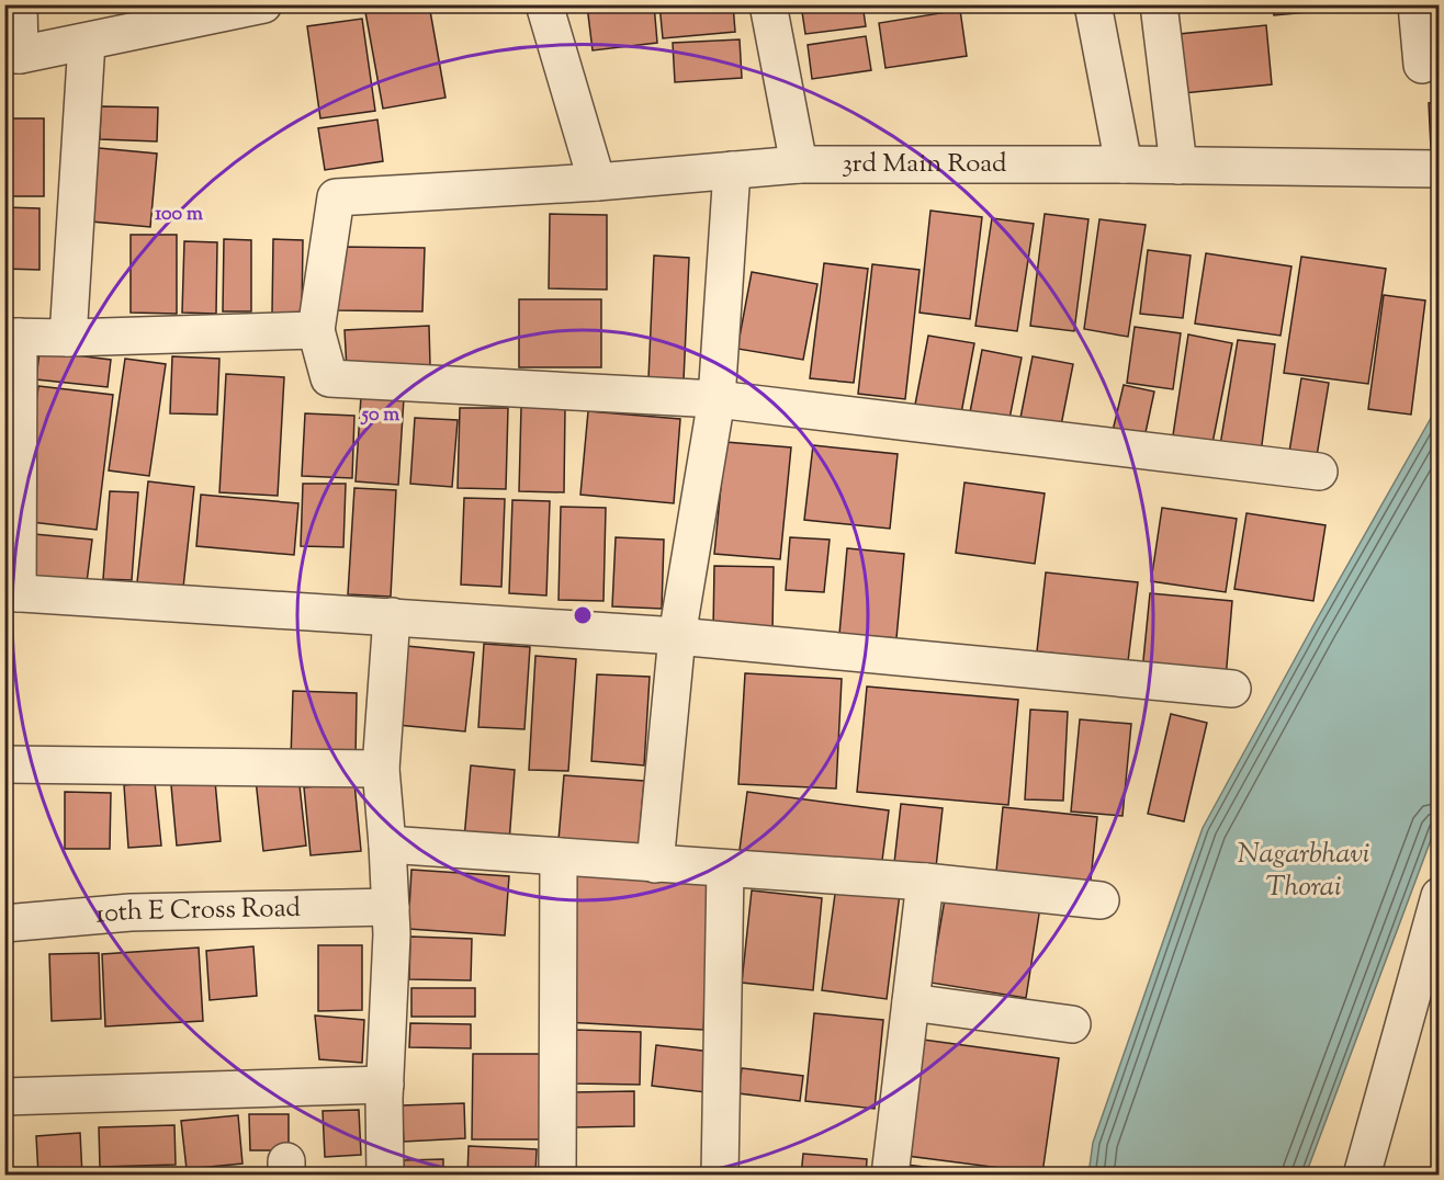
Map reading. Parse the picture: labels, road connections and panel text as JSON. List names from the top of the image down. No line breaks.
{"streets":{"street":["3rd Main Road","10th E Cross Road"]},"water":["Nagarbhavi Thorai"],"rings":["100 m","50 m"]}
